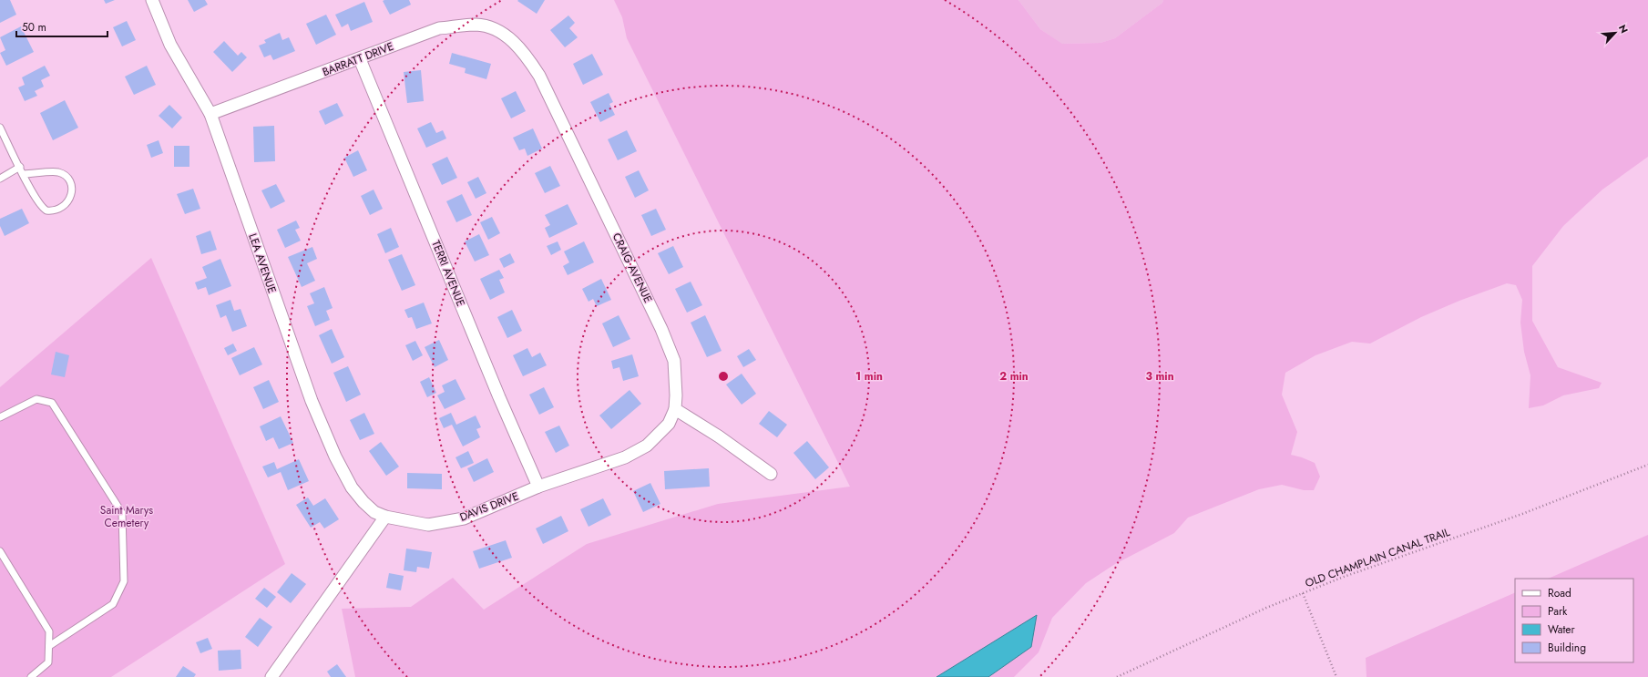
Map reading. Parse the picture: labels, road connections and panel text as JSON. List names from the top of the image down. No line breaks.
{"streets":{"street":["BARRATT DRIVE","LEA AVENUE","CRAIG AVENUE","TERRI AVENUE","DAVIS DRIVE"],"path":["OLD CHAMPLAIN CANAL TRAIL"]},"crossings":[["BARRATT DRIVE","LEA AVENUE"],["BARRATT DRIVE","CRAIG AVENUE"],["BARRATT DRIVE","TERRI AVENUE"],["LEA AVENUE","DAVIS DRIVE"],["CRAIG AVENUE","DAVIS DRIVE"],["TERRI AVENUE","DAVIS DRIVE"]],"parks":["Saint Marys Cemetery"],"legend":["Road","Park","Water","Building"],"scale_bar":"50 m","north":"top right","rings":["1 min","2 min","3 min"]}
